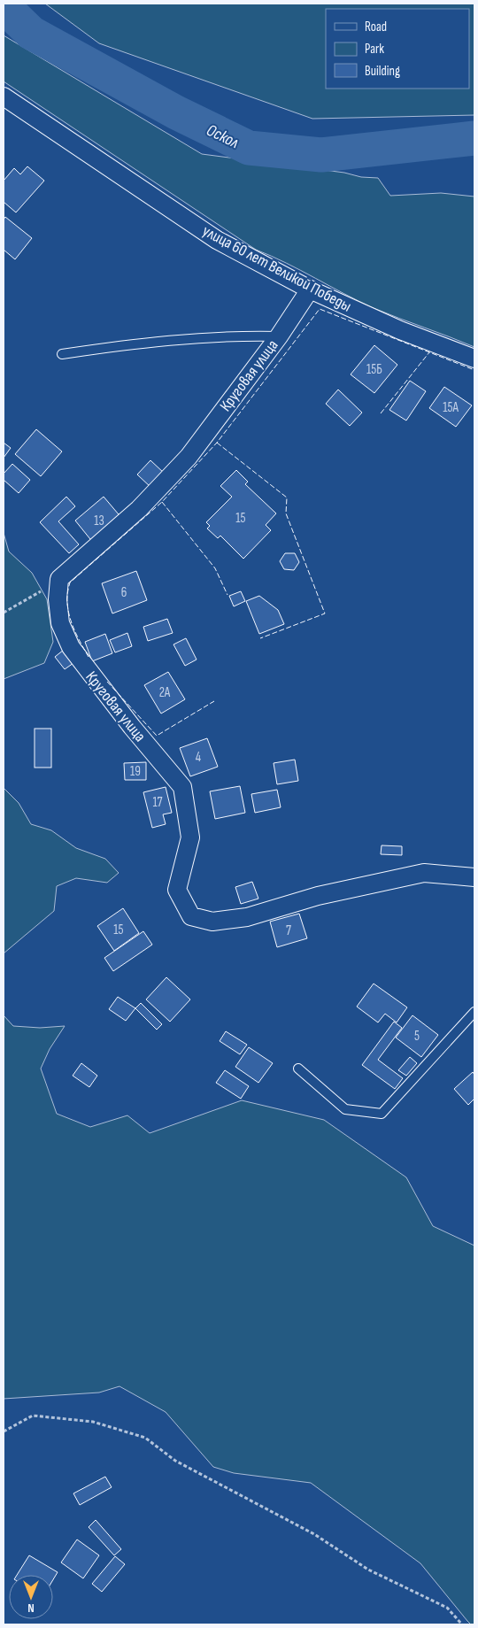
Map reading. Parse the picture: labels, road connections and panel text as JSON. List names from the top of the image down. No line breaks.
{"streets":{"street":["улица 60 лет Великой Победы","Круговая улица"]},"crossings":[["улица 60 лет Великой Победы","Круговая улица"]],"water":["Оскол"],"house_numbers":["15Б","15А","15","13","6","2А","4","19","17","15","7","5"],"legend":["Road","Park","Building"],"north":"bottom"}
